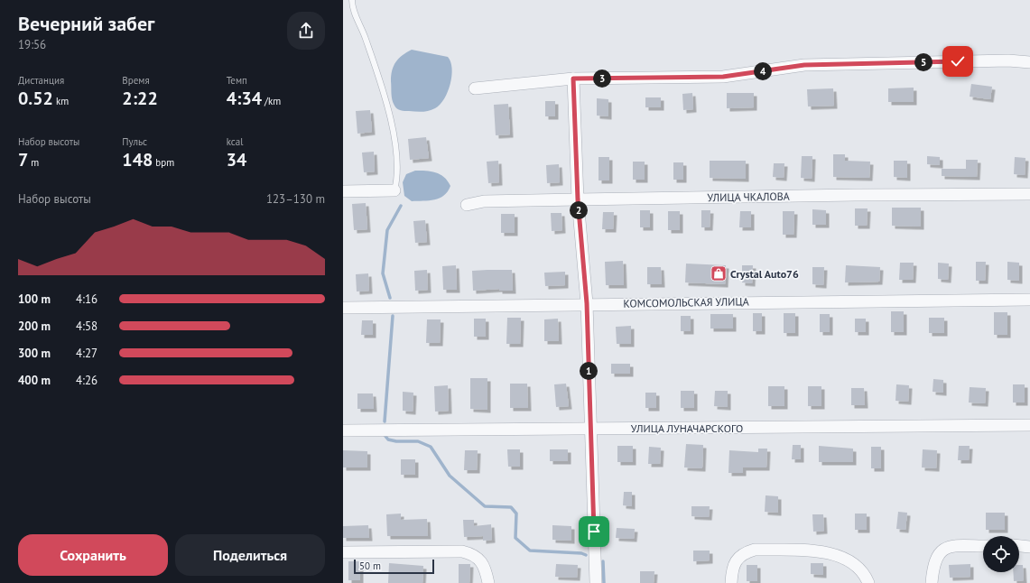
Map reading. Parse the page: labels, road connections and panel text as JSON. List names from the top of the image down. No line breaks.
{"streets":{"street":["УЛИЦА ЧКАЛОВА","КОМСОМОЛЬСКАЯ УЛИЦА","УЛИЦА ЛУНАЧАРСКОГО"]},"places":{"shop":["Crystal Auto76"]},"scale_bar":"50 m","page":{"heading":["Вечерний забег","19:56"],"pins":["5","4","3","2","1"],"stats":[["Дистанция","0.52 km"],["Время","2:22"],["Темп","4:34 /km"],["Набор высоты","7 m"],["Пульс","148 bpm"],["kcal","34"]],"chart":["Набор высоты","123–130 m"],"list":[{"name":"100 m","note":"4:16"},{"name":"200 m","note":"4:58"},{"name":"300 m","note":"4:27"},{"name":"400 m","note":"4:26"}],"buttons":["Сохранить","Поделиться"],"scale":"50 m"}}
